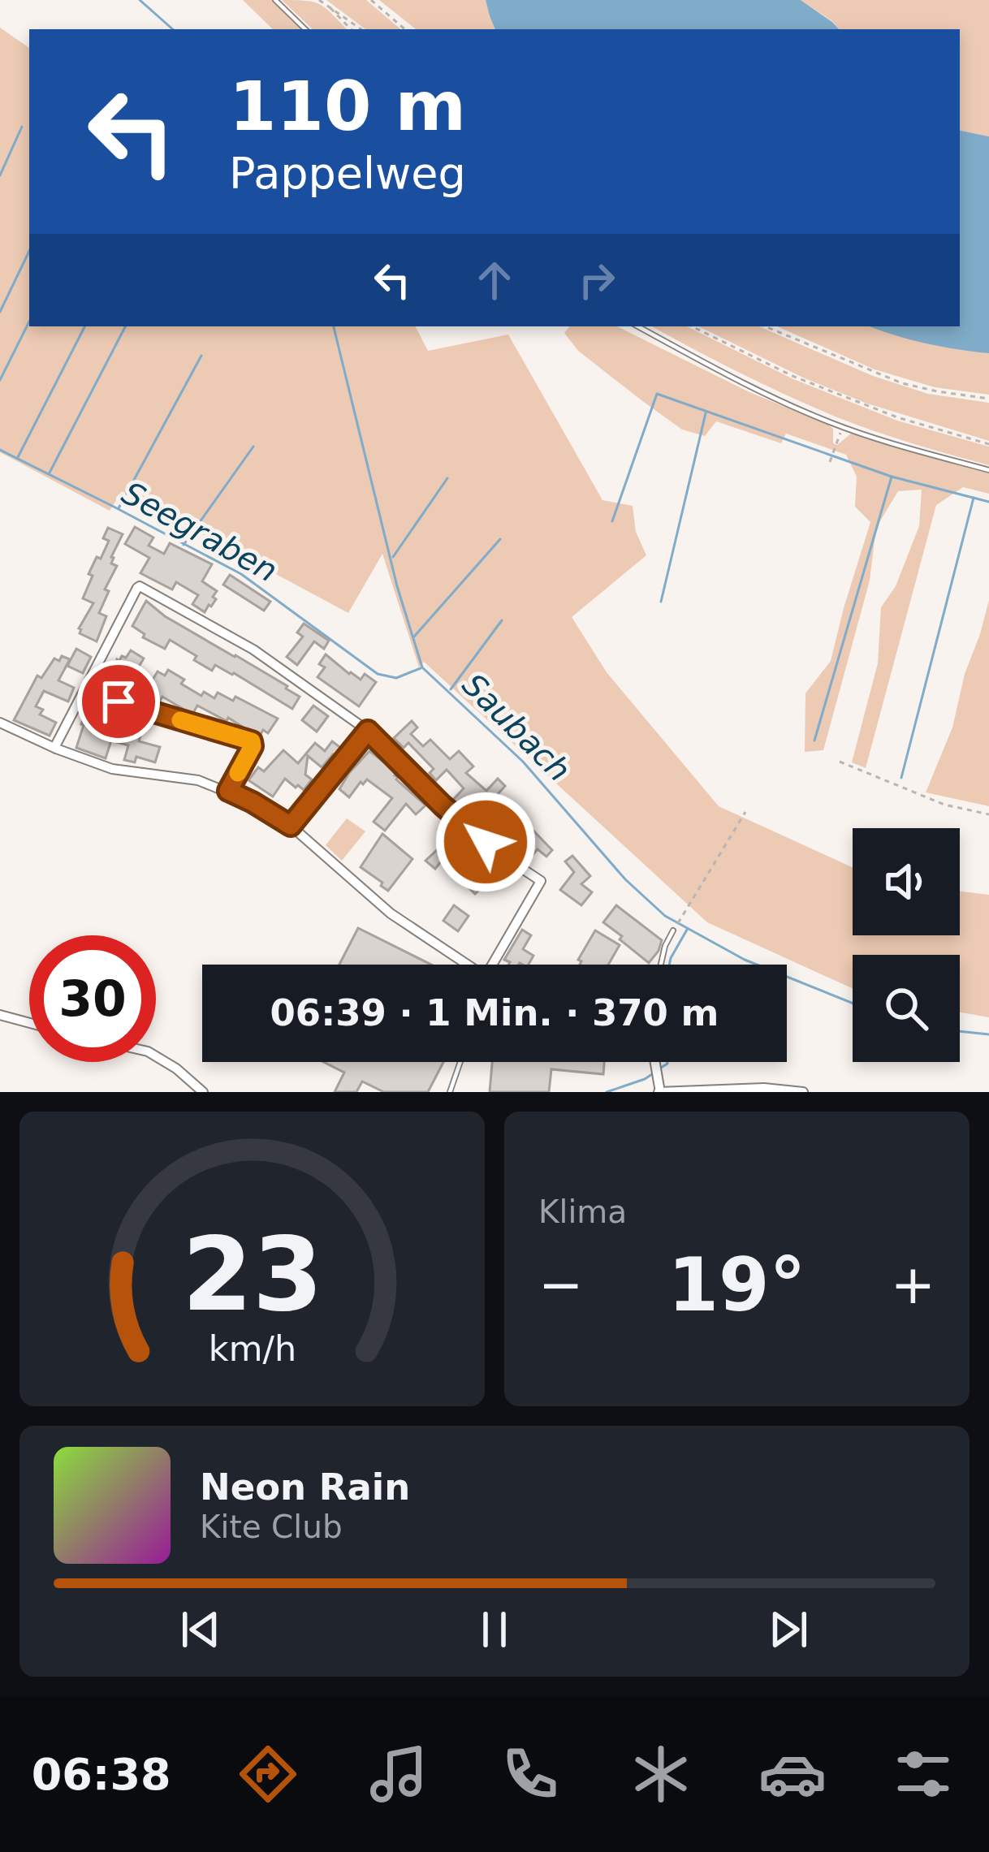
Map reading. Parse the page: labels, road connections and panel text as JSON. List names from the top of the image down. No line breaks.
{"water":["Seegraben","Saubach"],"page":{"turn":["110 m","Pappelweg"],"limit":"30","trip":"06:39 · 1 Min. · 370 m","tile":"Klima","heat":["−","19°","+"],"song":["Neon Rain","Kite Club"],"tabs":"06:38","gauge":["23","km/h"]}}
